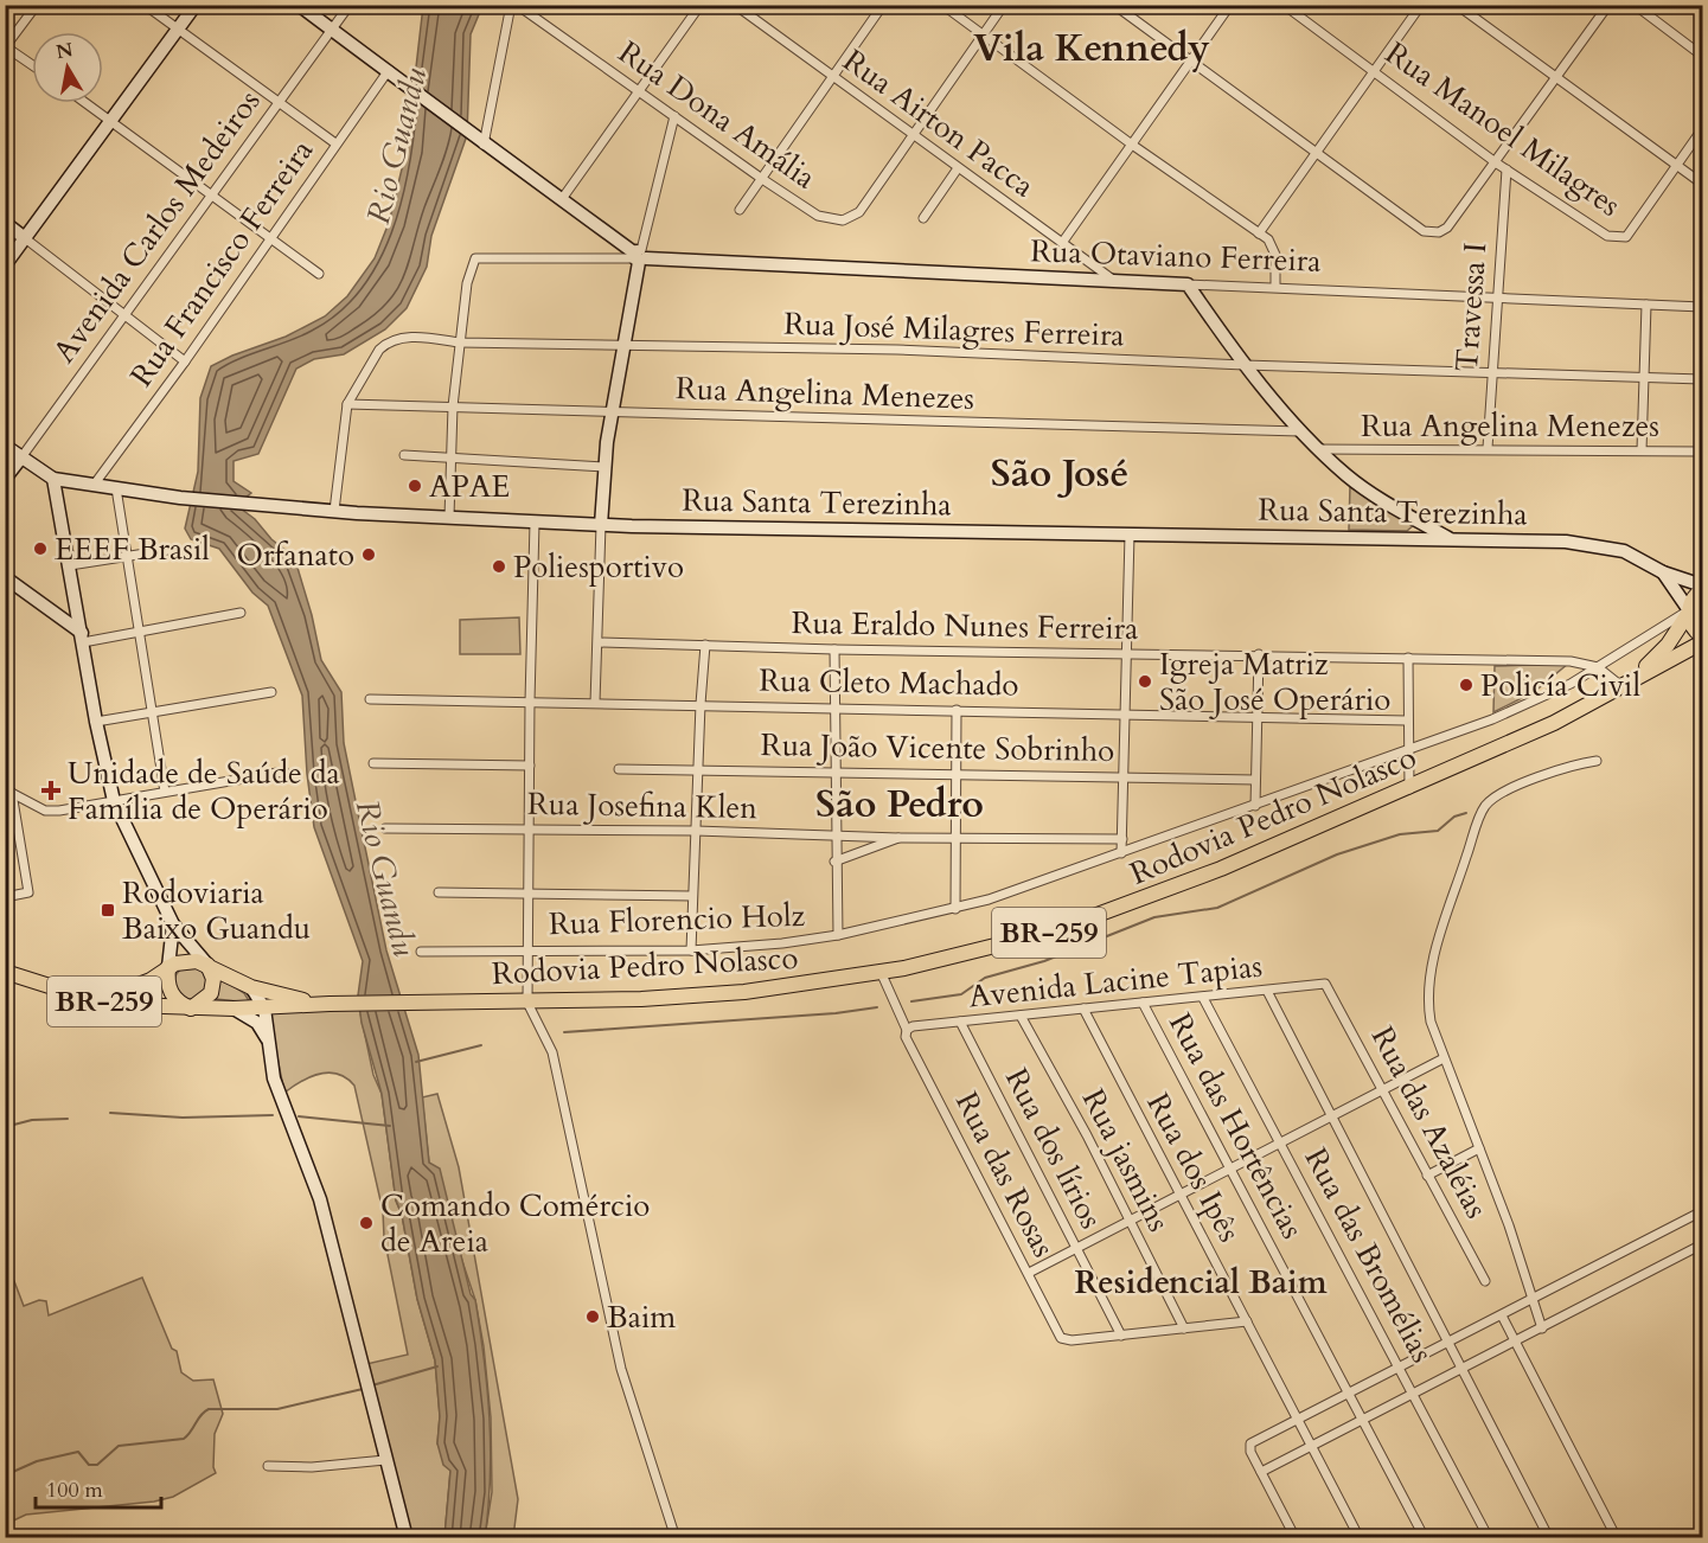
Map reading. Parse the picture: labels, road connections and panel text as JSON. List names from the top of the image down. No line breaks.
{"streets":{"highway":["Rodovia Pedro Nolasco","BR-259"],"street":["Rua Dona Amália","Rua Airton Pacca","Rua Manoel Milagres","Avenida Carlos Medeiros","Rua Otaviano Ferreira","Rua Francisco Ferreira","Travessa I","Rua José Milagres Ferreira","Rua Angelina Menezes","Rua Santa Terezinha","Rua Eraldo Nunes Ferreira","Rua Cleto Machado","Rua João Vicente Sobrinho","Rua Josefina Klen","Rua Florencio Holz","Avenida Lacine Tapias","Rua das Azaléias","Rua das Hortências","Rua dos lírios","Rua jasmins","Rua dos Ipês","Rua das Rosas","Rua das Bromélias"]},"crossings":[["Rua Dona Amália","Rua Airton Pacca"],["Rua Airton Pacca","Rua Otaviano Ferreira"],["Rua Manoel Milagres","Travessa I"],["Rua Otaviano Ferreira","Travessa I"],["Rua Otaviano Ferreira","Rua José Milagres Ferreira"],["Rua Francisco Ferreira","Rua Santa Terezinha"],["Travessa I","Rua José Milagres Ferreira"],["Travessa I","Rua Angelina Menezes"],["Rua José Milagres Ferreira","Rua Angelina Menezes"],["Rua José Milagres Ferreira","Rua Santa Terezinha"],["Rua Eraldo Nunes Ferreira","Rodovia Pedro Nolasco"],["Rua Eraldo Nunes Ferreira","Rua Florencio Holz"],["Rodovia Pedro Nolasco","Rua Florencio Holz"],["Rodovia Pedro Nolasco","Rua das Rosas"],["Avenida Lacine Tapias","Rua das Azaléias"],["Avenida Lacine Tapias","Rua das Hortências"],["Avenida Lacine Tapias","Rua dos lírios"],["Avenida Lacine Tapias","Rua jasmins"],["Avenida Lacine Tapias","Rua dos Ipês"],["Avenida Lacine Tapias","Rua das Rosas"],["Avenida Lacine Tapias","Rua das Bromélias"],["Rua dos lírios","Rua das Rosas"]],"districts":["Vila Kennedy","São José","São Pedro","Residencial Baim"],"water":["Rio Guandu"],"places":{"other":["APAE","EEEF Brasil","Orfanato","Poliesportivo","Igreja Matriz São José Operário","Policía Civil","Comando Comércio de Areia","Baim"],"health":["Unidade de Saúde da Família de Operário"],"transit":["Rodoviaria Baixo Guandu"]},"scale_bar":"100 m","north":"top"}
